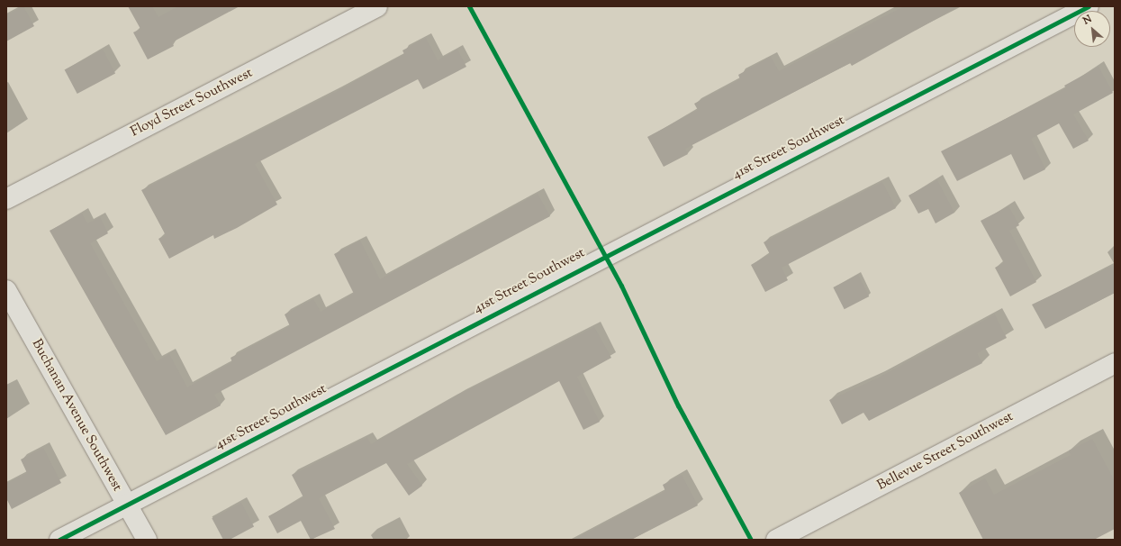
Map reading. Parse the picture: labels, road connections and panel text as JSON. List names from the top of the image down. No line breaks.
{"streets":{"street":["Floyd Street Southwest","41st Street Southwest","Buchanan Avenue Southwest","Bellevue Street Southwest"]},"crossings":[["41st Street Southwest","Buchanan Avenue Southwest"]],"north":"top left"}
